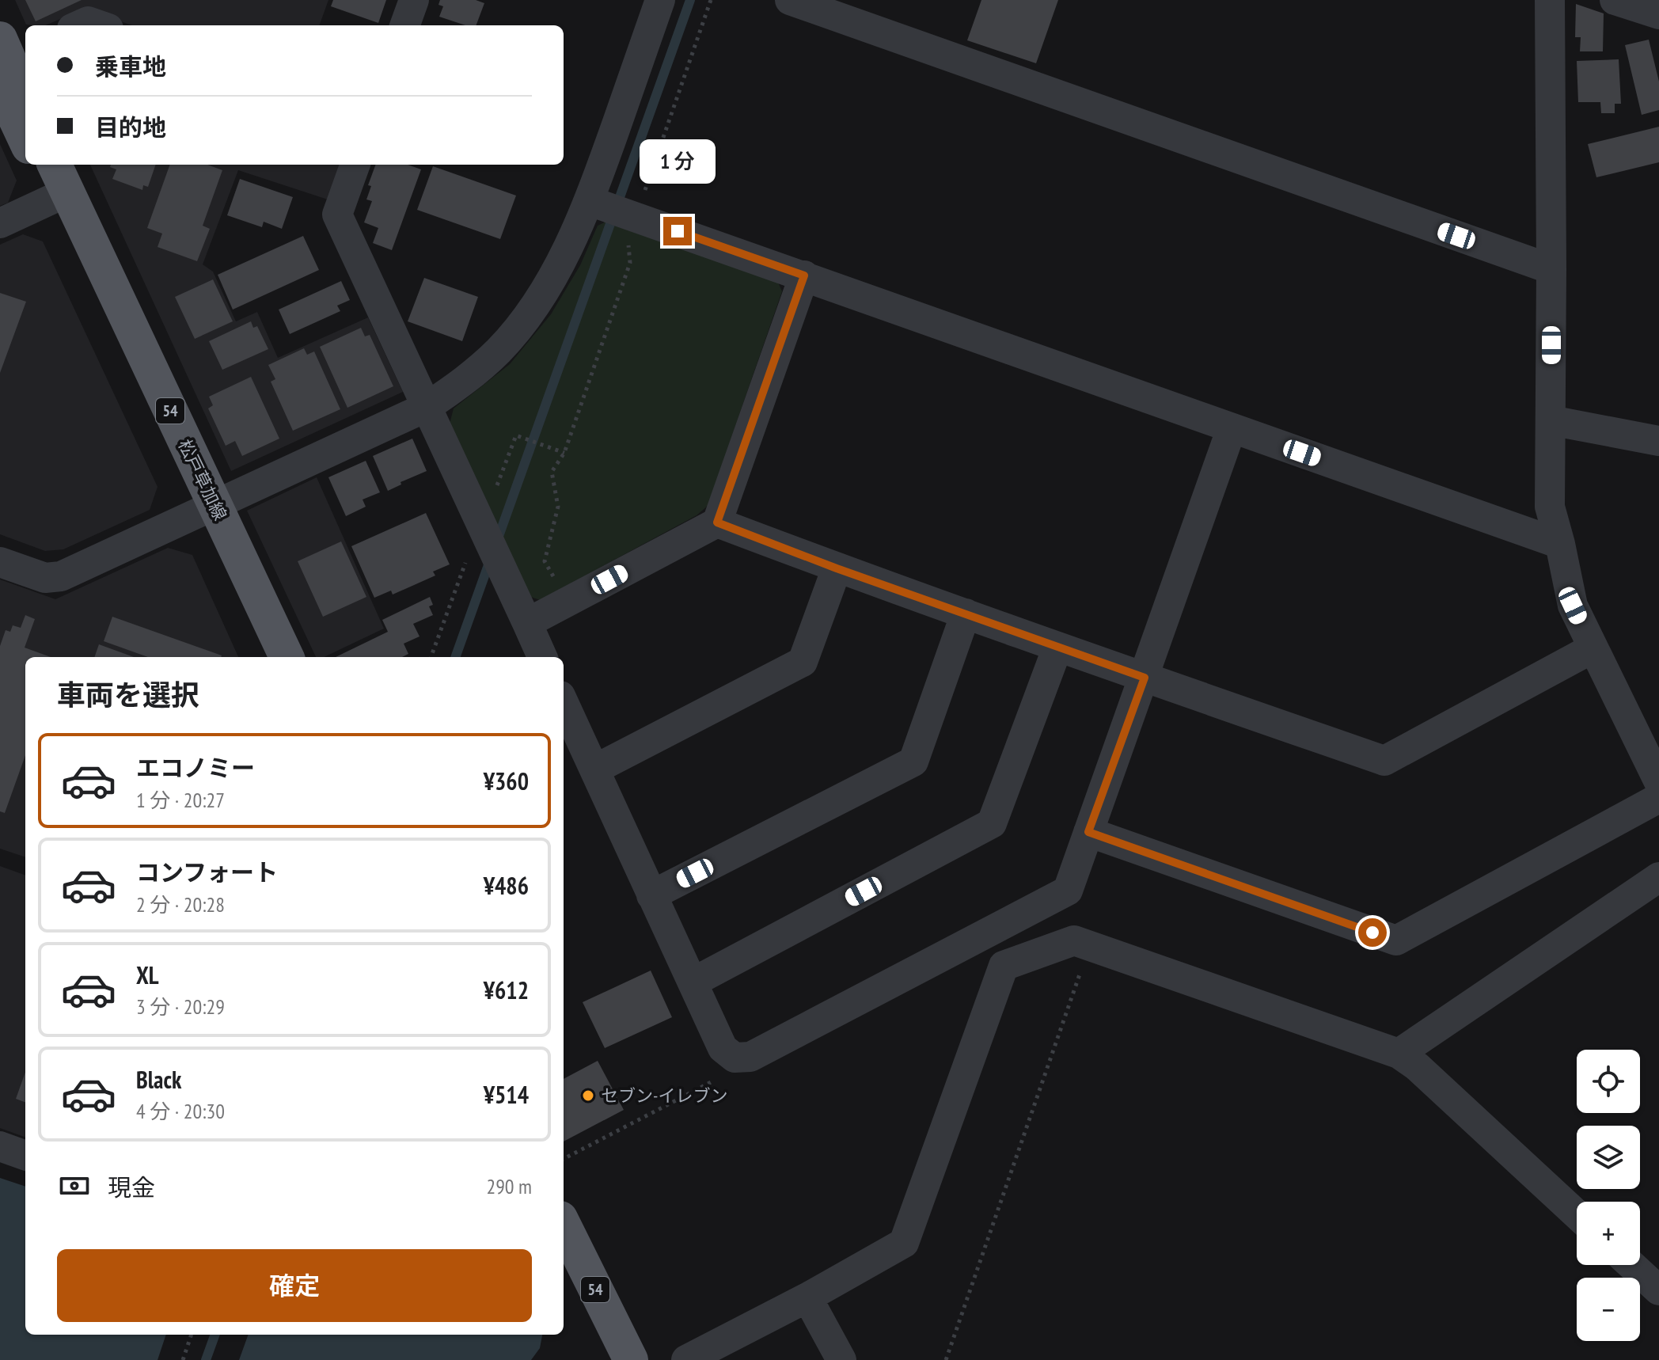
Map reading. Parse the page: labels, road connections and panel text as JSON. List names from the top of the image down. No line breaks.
{"streets":{"main road":["54","松戸草加線"]},"places":["セブン-イレブン"],"page":{"banner":["乗車地","目的地"],"bubble":"1 分","heading":"車両を選択","list":[{"name":"エコノミー","note":"1 分 · 20:27","value":"¥360"},{"name":"コンフォート","note":"2 分 · 20:28","value":"¥486"},{"name":"XL","note":"3 分 · 20:29","value":"¥612"},{"name":"Black","note":"4 分 · 20:30","value":"¥514"}],"map_buttons":["+","−"],"pay":["現金","290 m"],"buttons":"確定"}}
